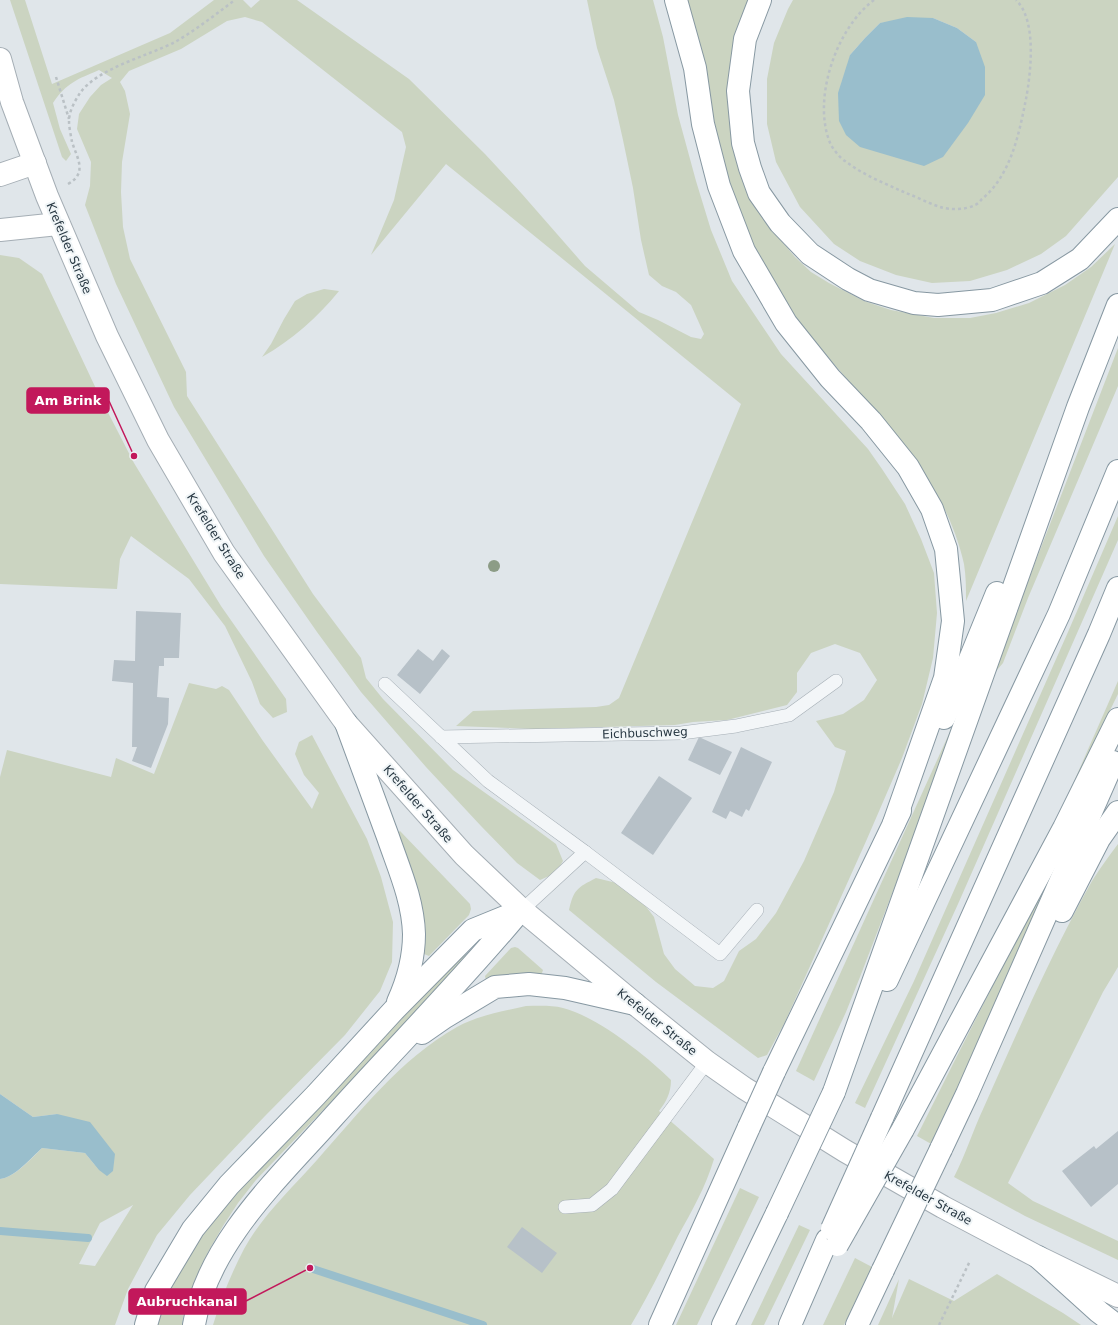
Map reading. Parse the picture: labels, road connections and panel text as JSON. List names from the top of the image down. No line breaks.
{"streets":{"main road":["Krefelder Straße"],"lane":["Eichbuschweg"]},"places":["Am Brink","Aubruchkanal"]}
